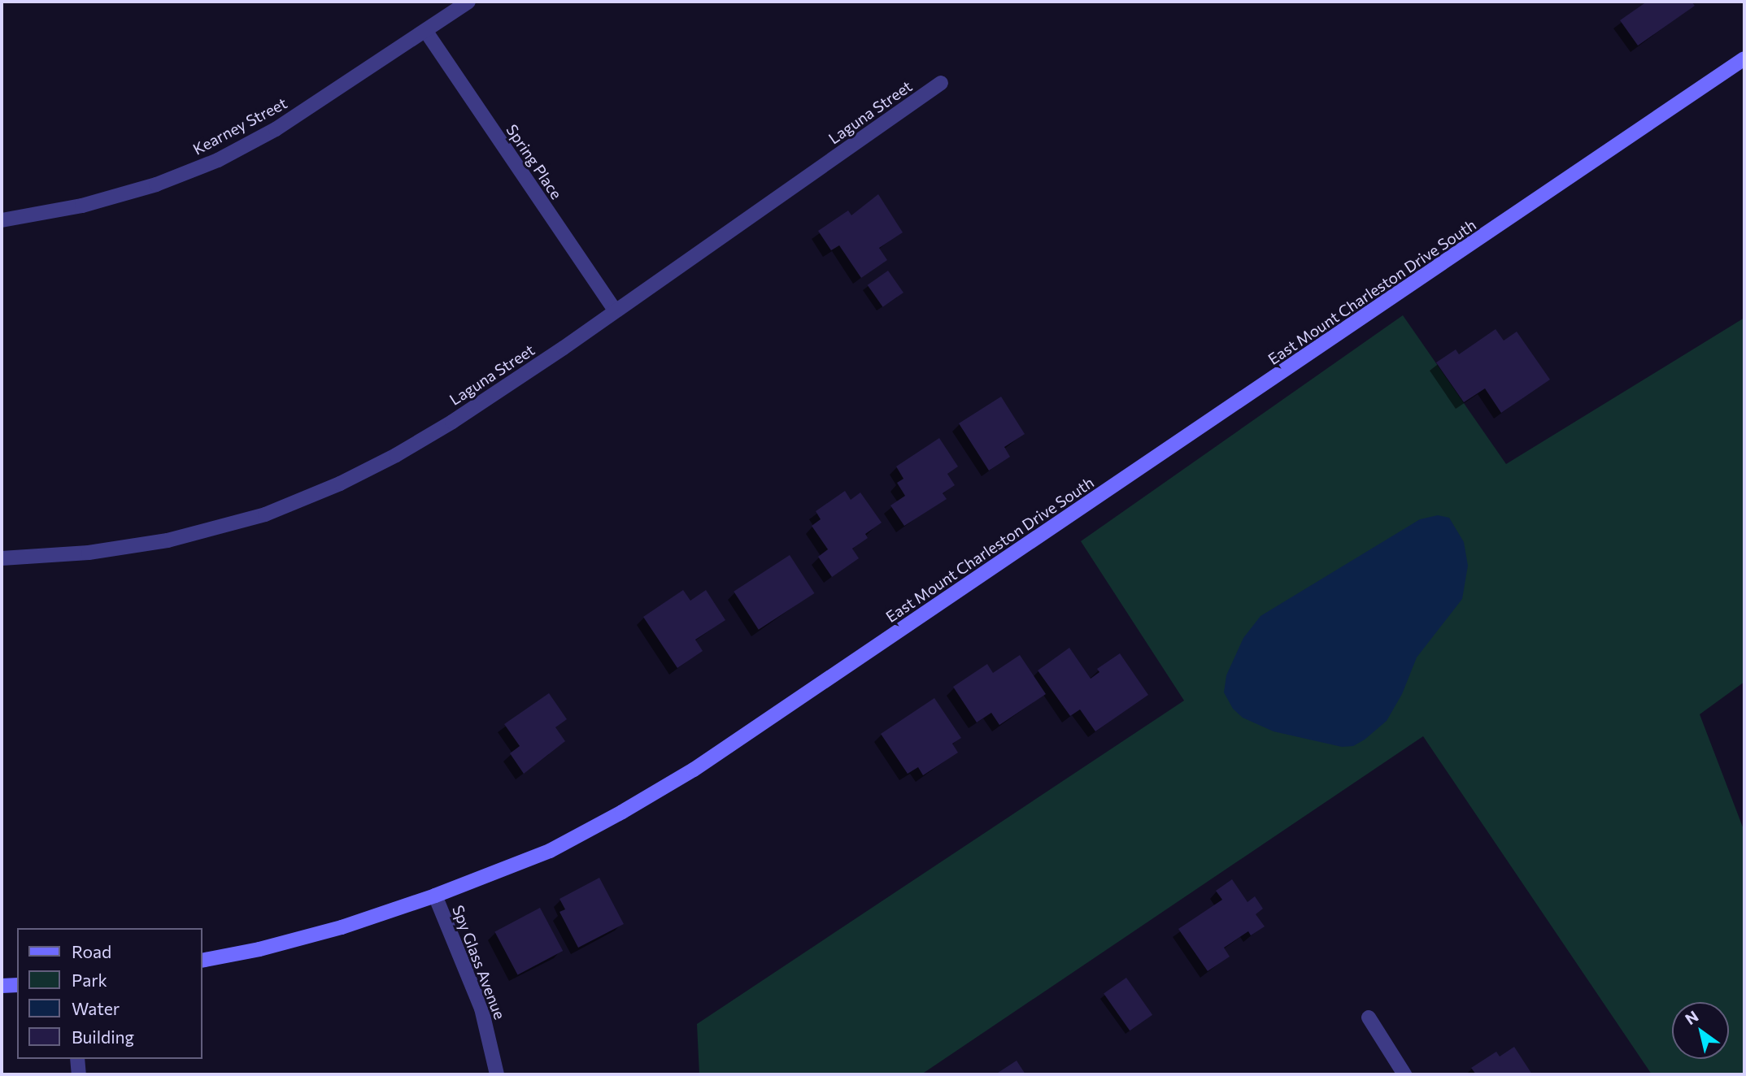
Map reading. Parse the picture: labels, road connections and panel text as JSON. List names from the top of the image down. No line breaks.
{"streets":{"street":["Laguna Street","Kearney Street","Spring Place","East Mount Charleston Drive South","Spy Glass Avenue"]},"crossings":[["Laguna Street","Spring Place"],["Kearney Street","Spring Place"],["East Mount Charleston Drive South","Spy Glass Avenue"]],"legend":["Road","Park","Water","Building"],"north":"top left"}
